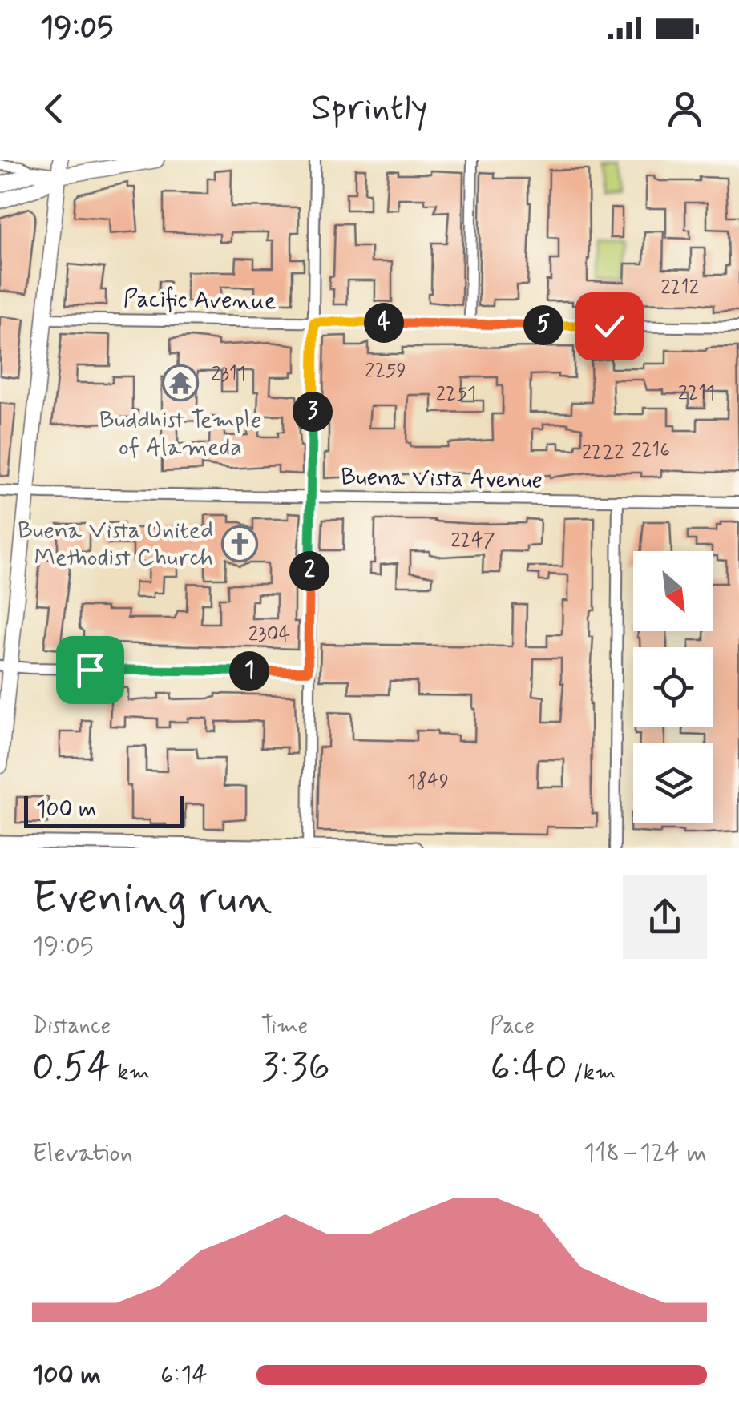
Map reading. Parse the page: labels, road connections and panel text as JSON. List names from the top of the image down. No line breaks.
{"streets":{"street":["Pacific Avenue","Buena Vista Avenue"]},"places":{"temple":["Buddhist Temple of Alameda"],"church":["Buena Vista United Methodist Church"]},"house_numbers":["2212","2259","2311","2211","2251","2216","2222","2247","2304","1849"],"scale_bar":"100 m","north":"bottom right","page":{"status":"19:05","header":"Sprintly","pins":["4","5","3","2","1"],"scale":"100 m","heading":["Evening run","19:05"],"stats":[["Distance","0.54 km"],["Time","3:36"],["Pace","6:40 /km"]],"chart":["Elevation","118–124 m"],"list":[{"name":"100 m","note":"6:14"}]}}
